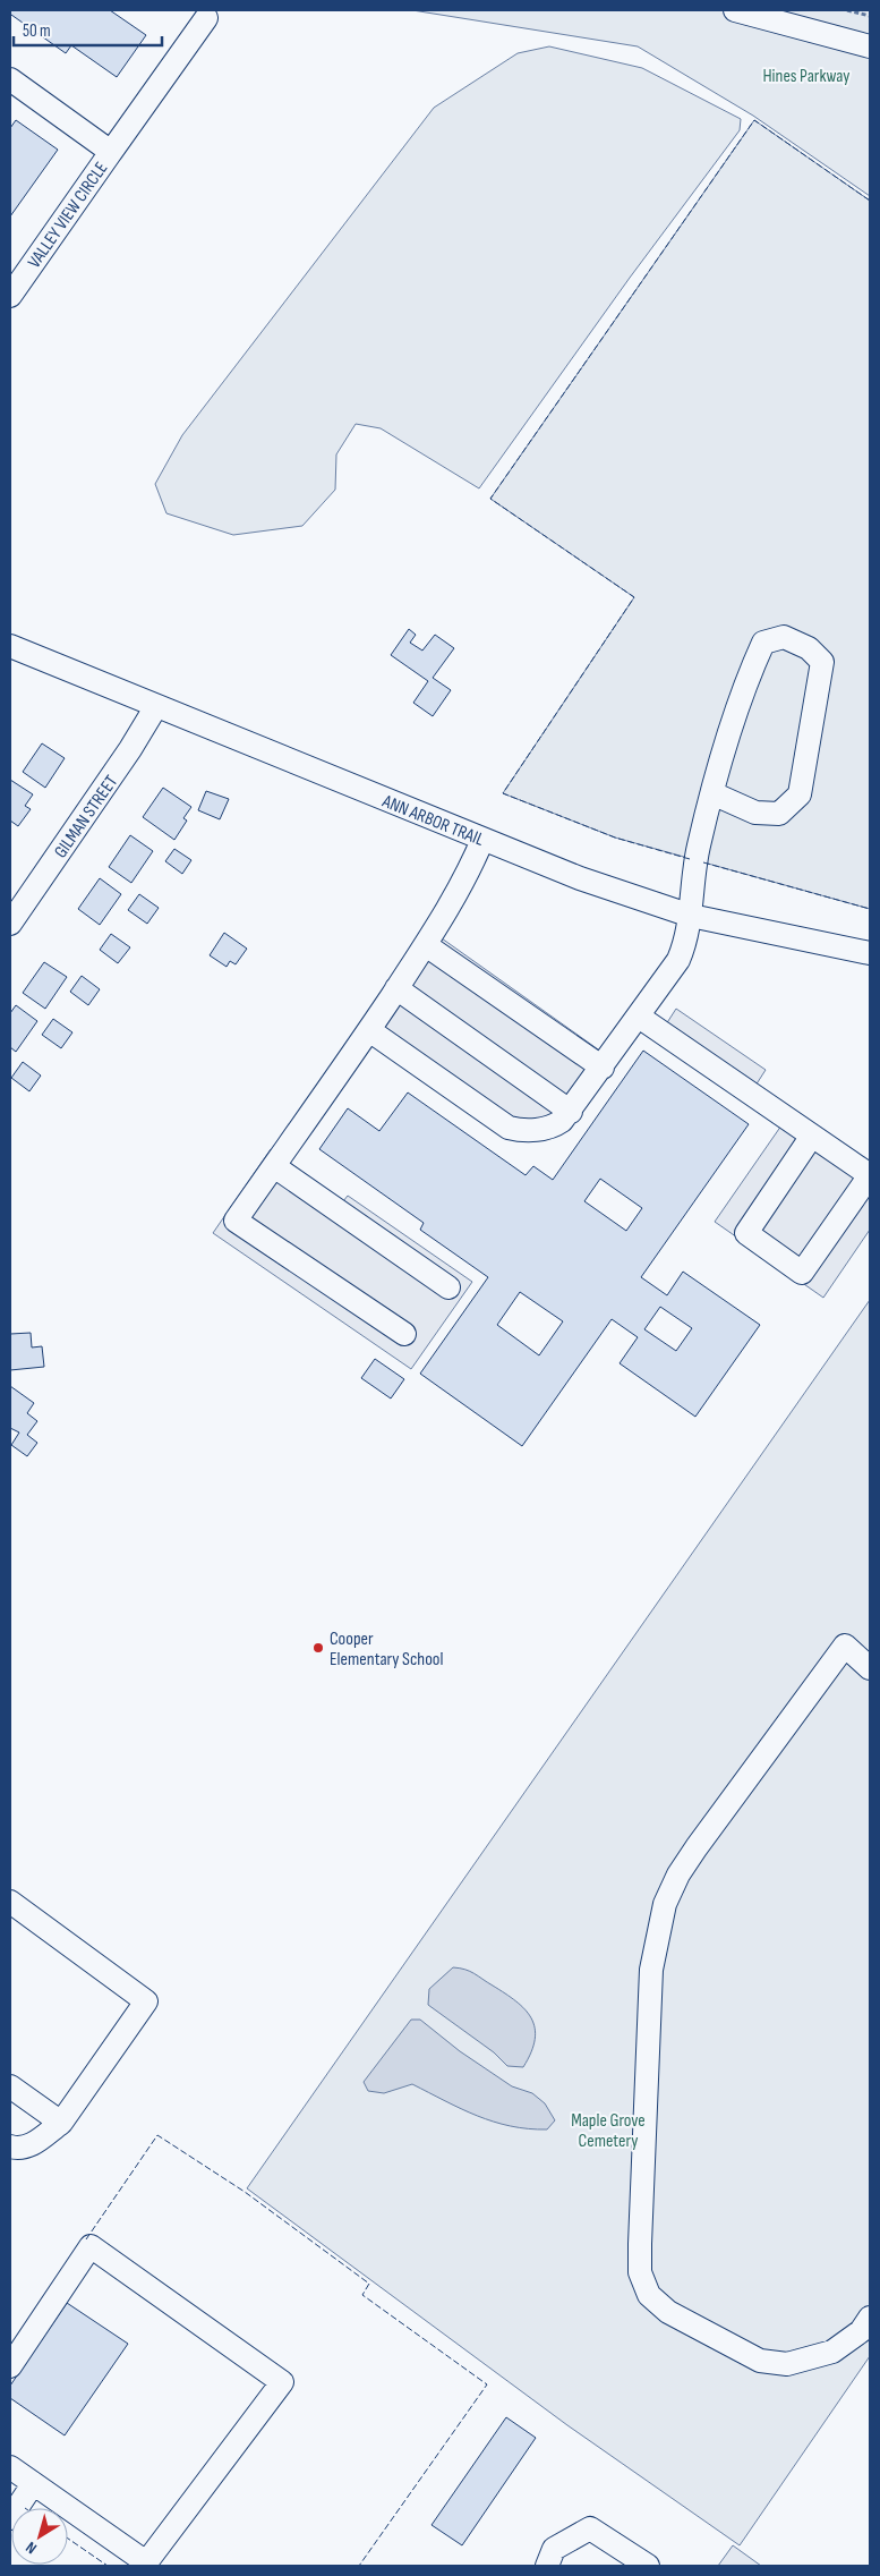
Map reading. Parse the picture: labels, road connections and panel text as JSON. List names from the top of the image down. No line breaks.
{"streets":{"street":["VALLEY VIEW CIRCLE","GILMAN STREET","ANN ARBOR TRAIL"]},"crossings":[["GILMAN STREET","ANN ARBOR TRAIL"]],"parks":["Hines Parkway","Maple Grove Cemetery"],"places":["Cooper Elementary School"],"scale_bar":"50 m","north":"bottom left"}
